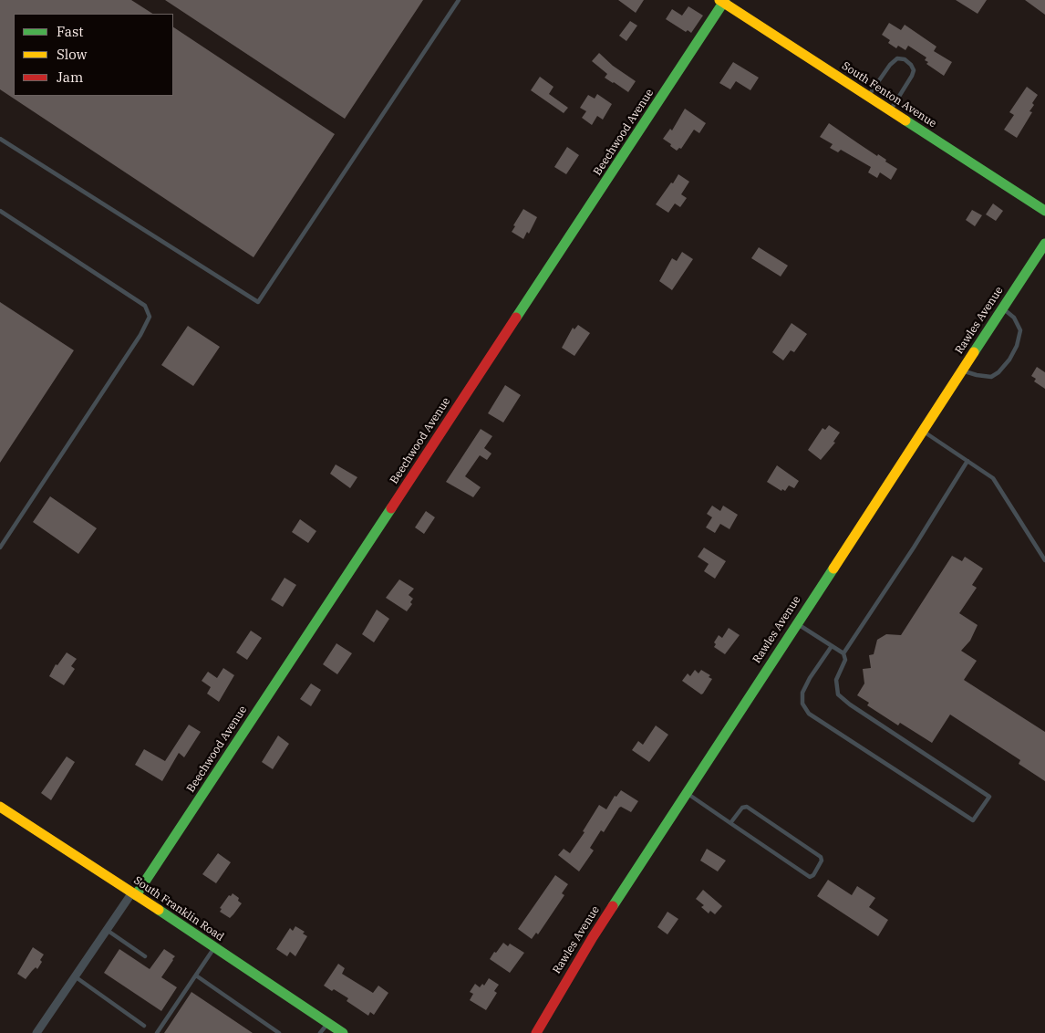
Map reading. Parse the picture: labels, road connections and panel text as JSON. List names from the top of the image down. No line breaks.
{"streets":{"street":["South Fenton Avenue","Beechwood Avenue","Rawles Avenue","South Franklin Road"]},"crossings":[["South Fenton Avenue","Beechwood Avenue"],["Beechwood Avenue","South Franklin Road"]],"legend":["Fast","Slow","Jam"]}
